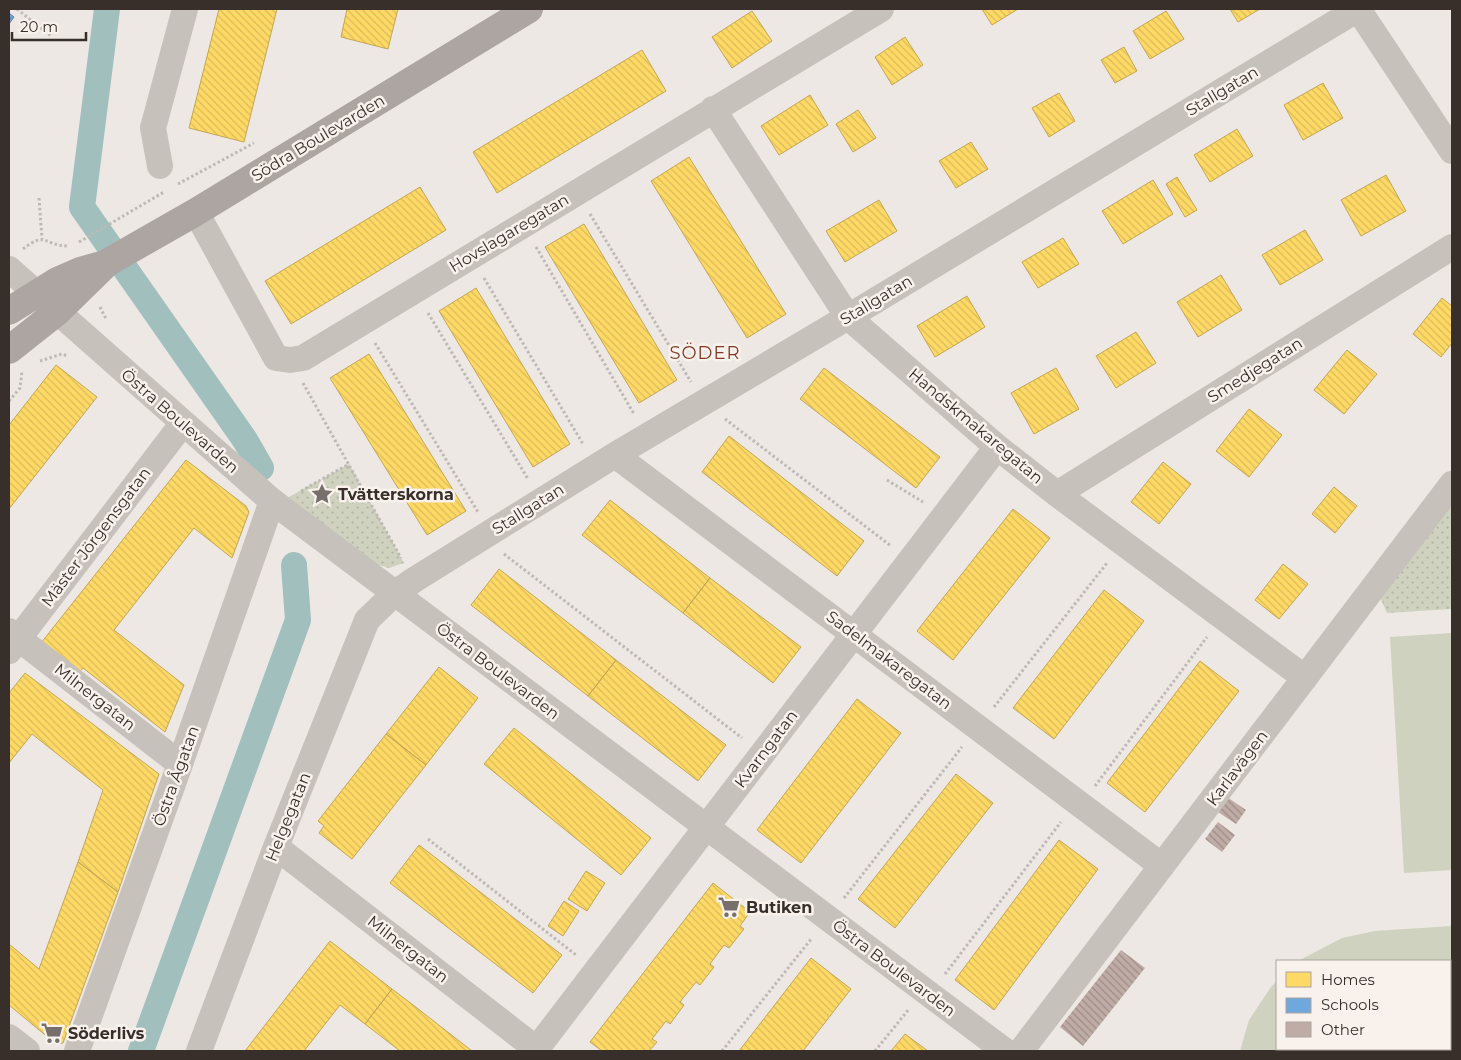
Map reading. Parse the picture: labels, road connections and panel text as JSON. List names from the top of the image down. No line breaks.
{"streets":{"main road":["Södra Boulevarden"],"street":["Stallgatan","Hovslagaregatan","Smedjegatan","Östra Boulevarden","Handskmakaregatan","Mäster Jörgensgatan","Sadelmakaregatan","Milnergatan","Kvarngatan","Karlavägen","Östra Ågatan","Helgegatan"]},"crossings":[["Stallgatan","Östra Boulevarden"],["Stallgatan","Handskmakaregatan"],["Stallgatan","Sadelmakaregatan"],["Stallgatan","Helgegatan"],["Södra Boulevarden","Östra Boulevarden"],["Hovslagaregatan","Handskmakaregatan"],["Smedjegatan","Handskmakaregatan"],["Östra Boulevarden","Mäster Jörgensgatan"],["Östra Boulevarden","Kvarngatan"],["Östra Boulevarden","Östra Ågatan"],["Östra Boulevarden","Helgegatan"],["Handskmakaregatan","Kvarngatan"],["Handskmakaregatan","Karlavägen"],["Mäster Jörgensgatan","Milnergatan"],["Sadelmakaregatan","Kvarngatan"],["Sadelmakaregatan","Karlavägen"],["Milnergatan","Kvarngatan"],["Milnergatan","Östra Ågatan"],["Milnergatan","Helgegatan"]],"districts":["SÖDER"],"places":{"place":["Tvätterskorna"],"supermarket":["Butiken","Söderlivs"]},"legend":["Homes","Schools","Other"],"scale_bar":"20 m"}
